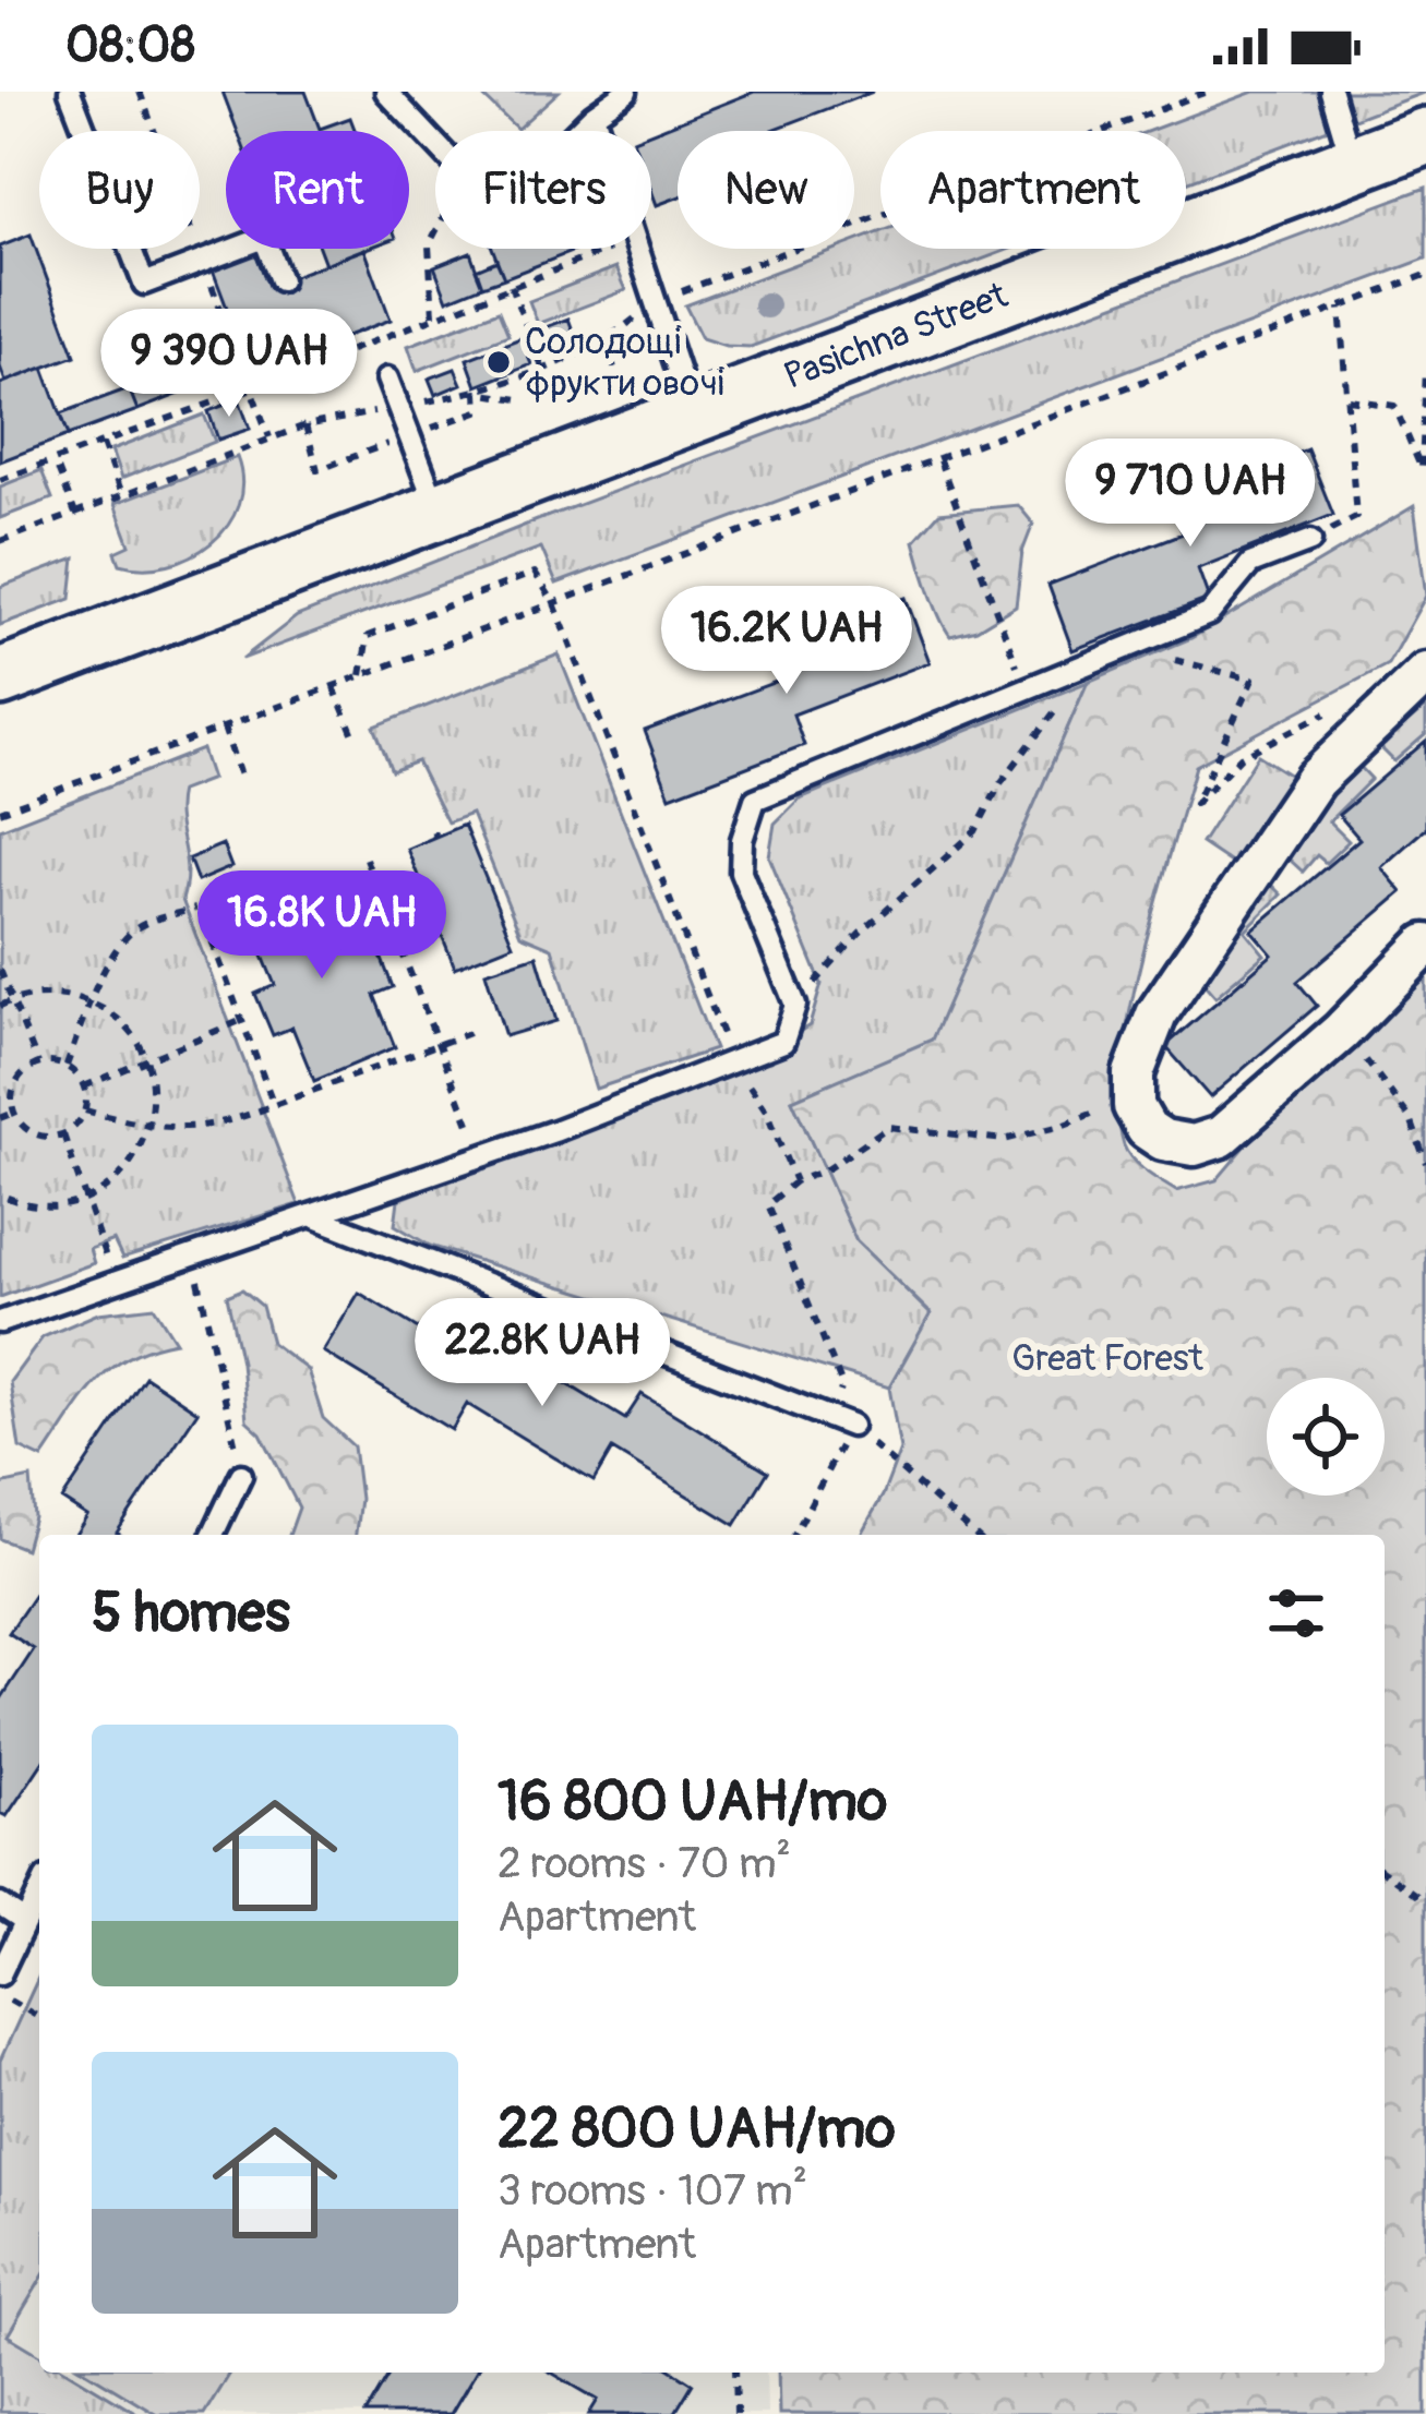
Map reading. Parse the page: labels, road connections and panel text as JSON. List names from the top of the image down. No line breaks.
{"streets":{"main road":["Pasichna Street"]},"parks":["Great Forest"],"places":["Солодощі фрукти овочі"],"page":{"status":"08:08","chip":["Buy","Rent","Filters","New","Apartment"],"price":["9 390 UAH","9 710 UAH","16.2K UAH","16.8K UAH","22.8K UAH"],"heading":"5 homes","list":[{"name":"16 800 UAH/mo","note":"2 rooms · 70 m² · Apartment"},{"name":"22 800 UAH/mo","note":"3 rooms · 107 m² · Apartment"}]}}
